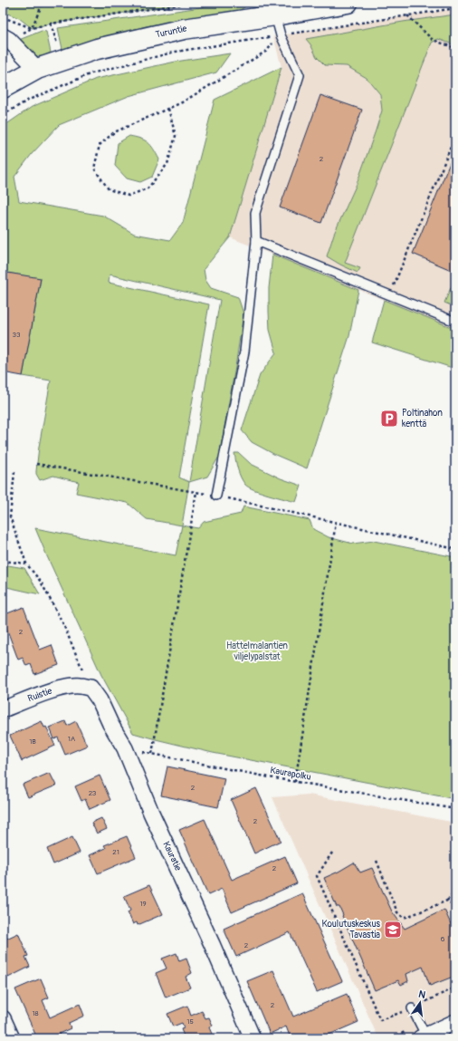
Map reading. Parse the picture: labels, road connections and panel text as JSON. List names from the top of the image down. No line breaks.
{"streets":{"main road":["Turuntie"],"street":["Ruistie","Kauratie"],"path":["Kaurapolku"]},"crossings":[["Ruistie","Kauratie"],["Kaurapolku","Kauratie"]],"parks":["Hattelmalantien viljelypalstat"],"places":{"parking":["Poltinahon kenttä"],"school or university":["Koulutuskeskus Tavastia"]},"house_numbers":["2","33","2","1A","1B","2","23","2","21","2","19","6","2","2","18","15"],"north":"top"}
